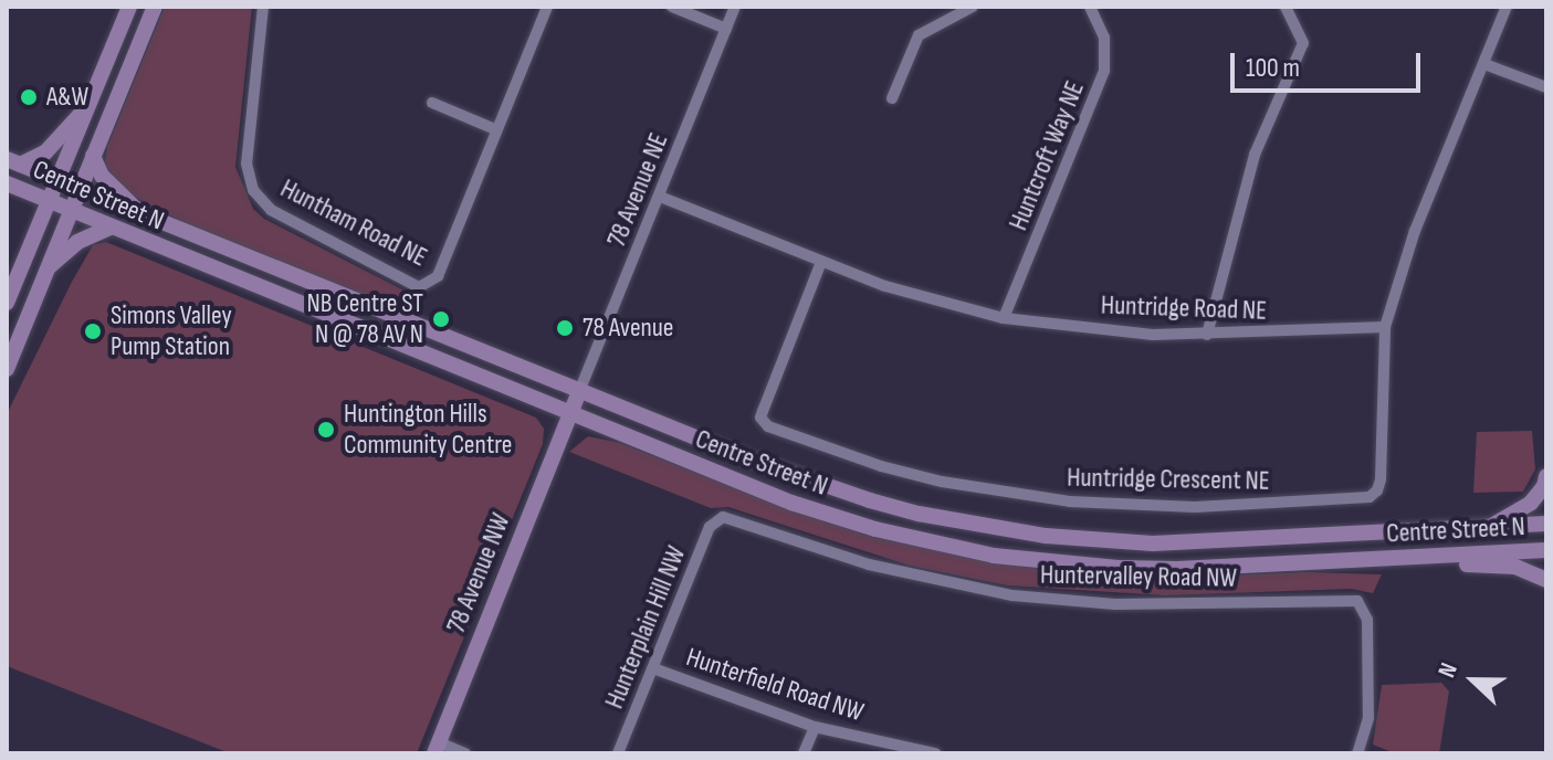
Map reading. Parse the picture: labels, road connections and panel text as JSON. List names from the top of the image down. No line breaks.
{"streets":{"main road":["Centre Street N","78 Avenue NW"],"street":["Huntcroft Way NE","78 Avenue NE","Huntham Road NE","Huntridge Road NE","Huntridge Crescent NE","Huntervalley Road NW","Hunterplain Hill NW","Hunterfield Road NW"]},"crossings":[["Huntcroft Way NE","Huntridge Road NE"],["78 Avenue NE","Centre Street N"],["78 Avenue NE","Huntridge Road NE"],["78 Avenue NE","78 Avenue NW"],["Centre Street N","78 Avenue NW"],["Huntridge Road NE","Huntridge Crescent NE"],["Huntervalley Road NW","Hunterplain Hill NW"],["Hunterplain Hill NW","Hunterfield Road NW"]],"places":["A&W","NB Centre ST N @ 78 AV N","78 Avenue","Simons Valley Pump Station","Huntington Hills Community Centre"],"scale_bar":"100 m","north":"left"}
